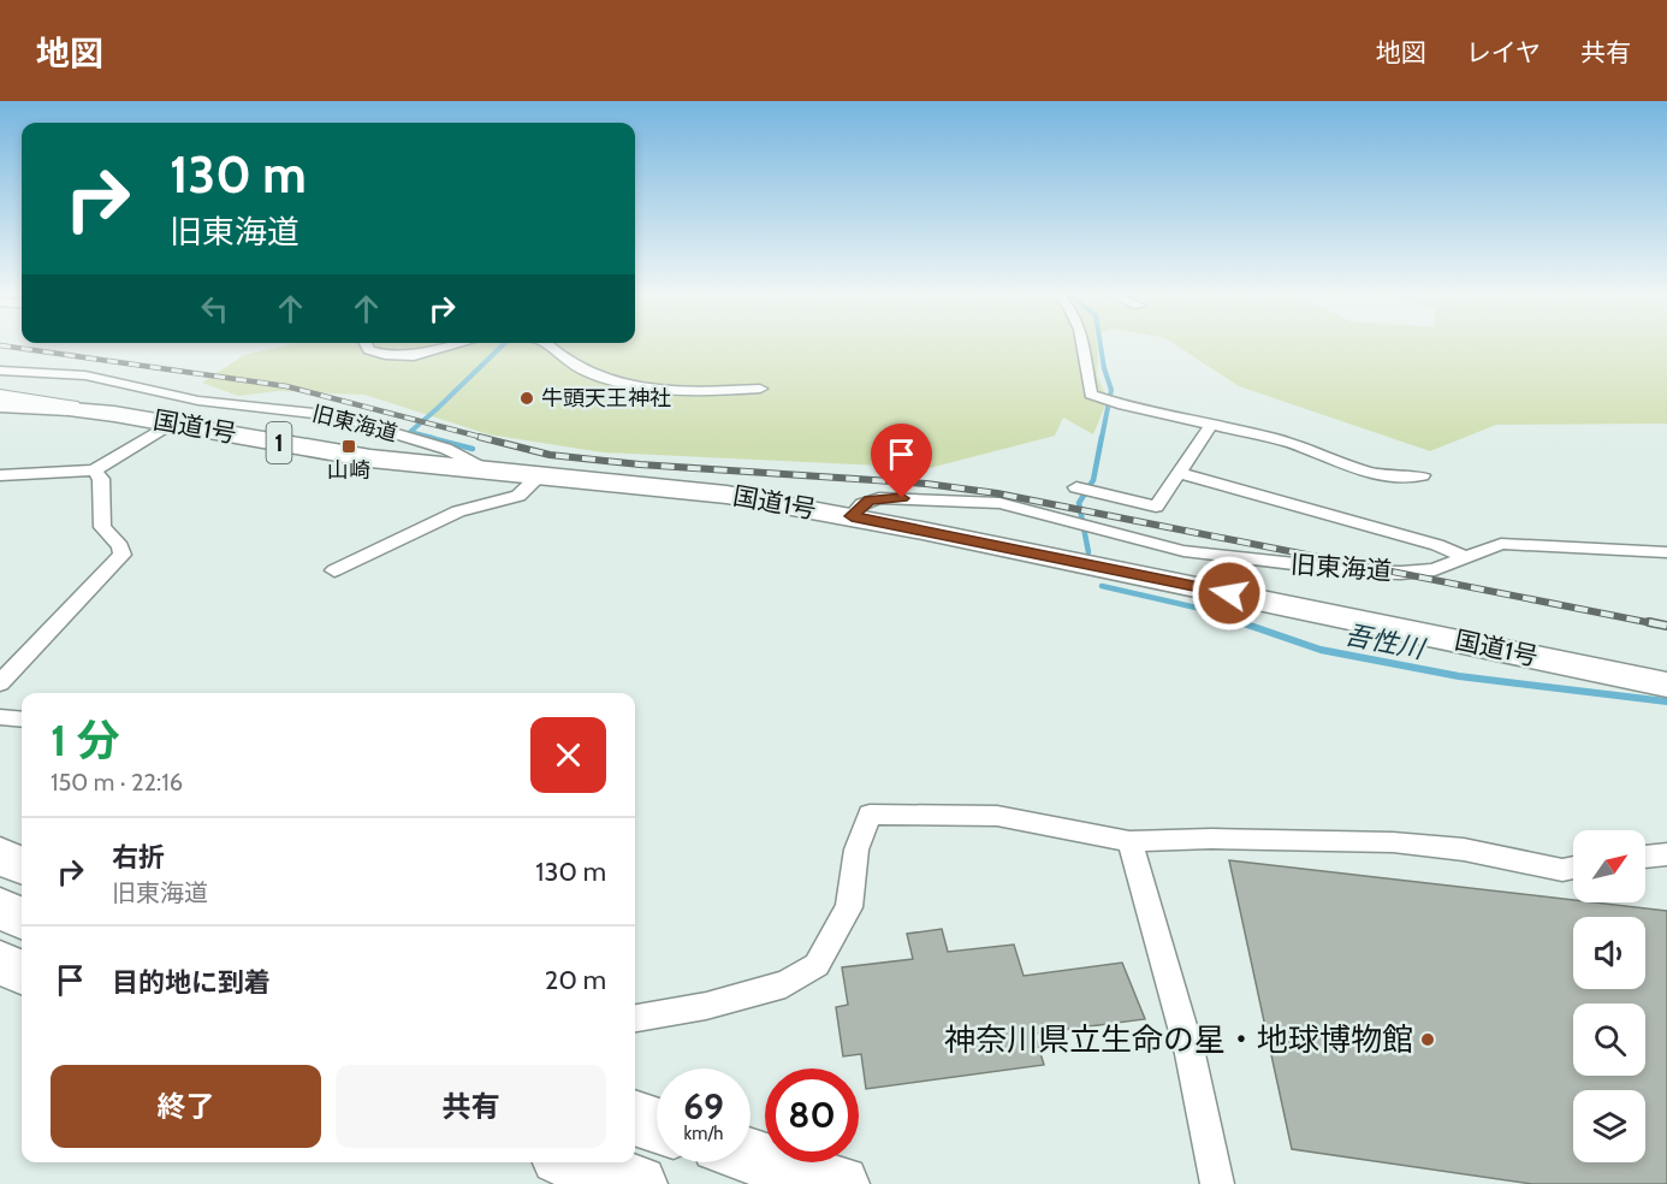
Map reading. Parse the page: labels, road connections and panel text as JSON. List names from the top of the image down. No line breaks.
{"streets":{"highway":["国道1号","1"],"street":["旧東海道"]},"crossings":[["旧東海道","国道1号"],["国道1号","1"]],"water":["吾性川"],"places":{"other":["牛頭天王神社","神奈川県立生命の星・地球博物館"],"transit":["山崎"]},"north":"top right","page":{"header":"地図","nav":["地図","レイヤ","共有"],"turn":["130 m","旧東海道"],"heading":["1 分","150 m · 22:16"],"list":[{"name":"右折","note":"旧東海道","value":"130 m"},{"name":"目的地に到着","value":"20 m"}],"buttons":["終了","共有"],"speed":"69 km/h","limit":"80"}}
